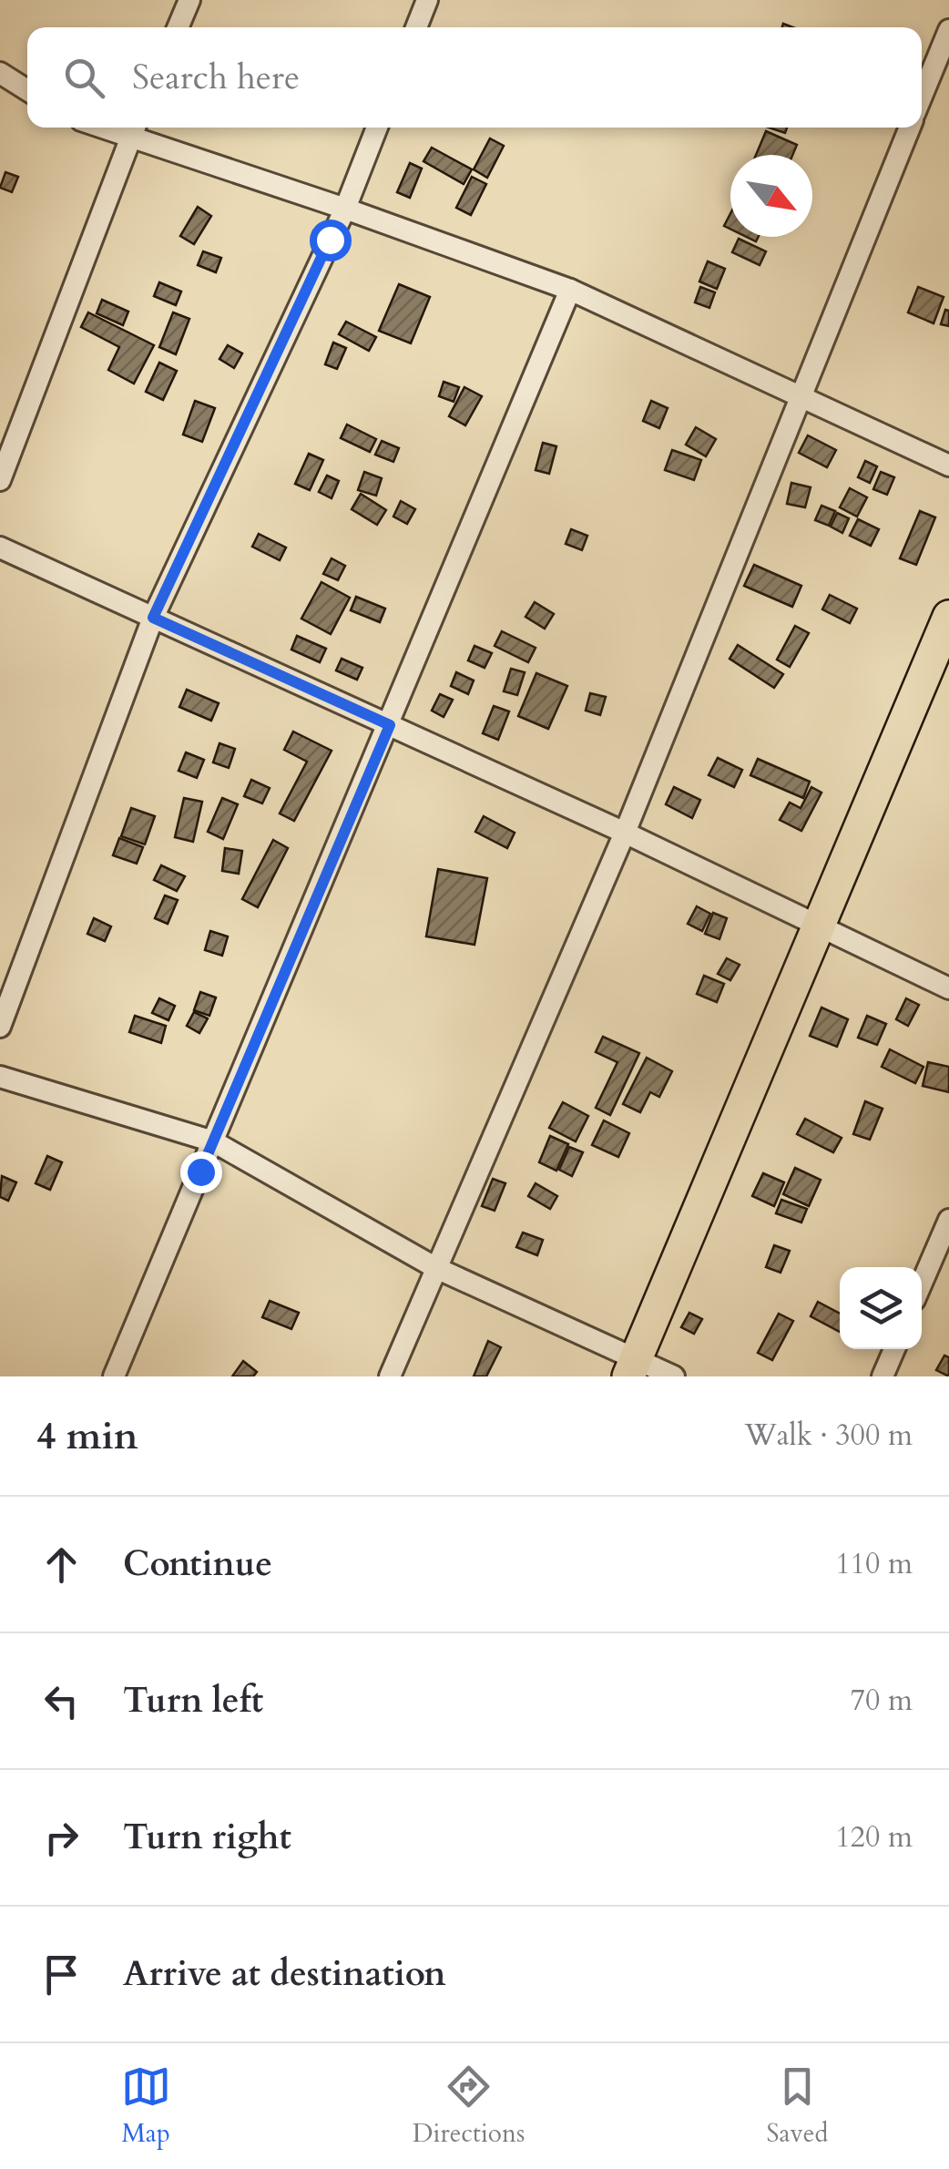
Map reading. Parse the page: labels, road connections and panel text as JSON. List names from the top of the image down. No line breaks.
{"north":"bottom right","page":{"search":"Search here","heading":["4 min","Walk · 300 m"],"list":[["Continue","110 m"],["Turn left","70 m"],["Turn right","120 m"],"Arrive at destination"],"nav":["Map","Directions","Saved"]}}
